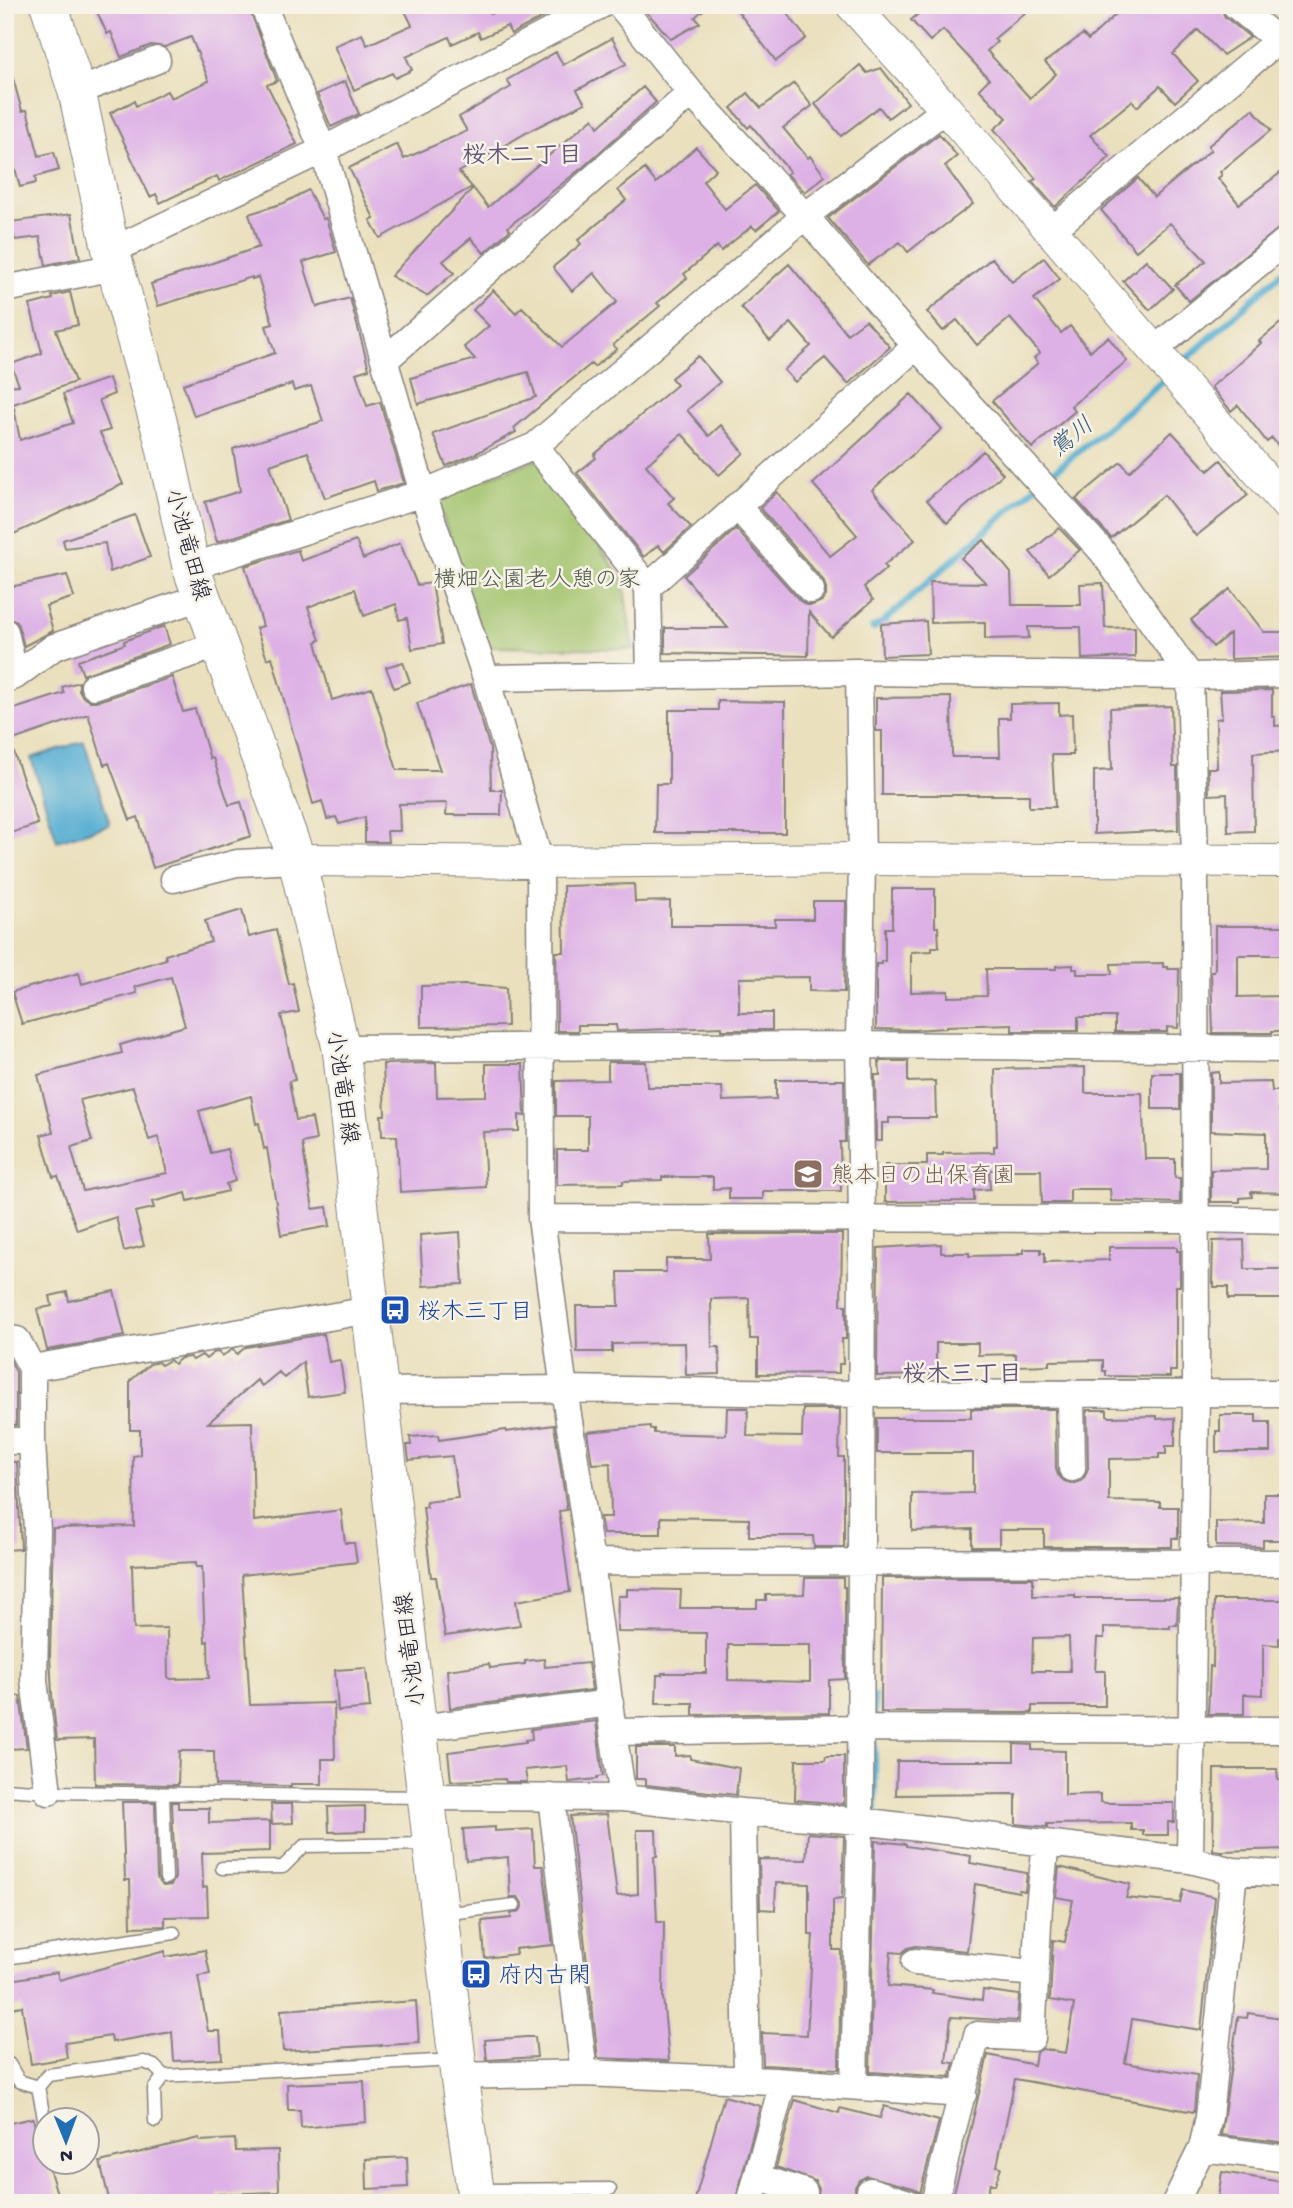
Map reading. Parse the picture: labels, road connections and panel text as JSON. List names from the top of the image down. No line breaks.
{"streets":{"main road":["小池竜田線"]},"districts":["桜木二丁目","桜木三丁目"],"water":["鴬川"],"parks":["横畑公園老人憩の家"],"places":{"school or university":["熊本日の出保育園"],"bus stop":["桜木三丁目","府内古閑"]},"north":"bottom"}
